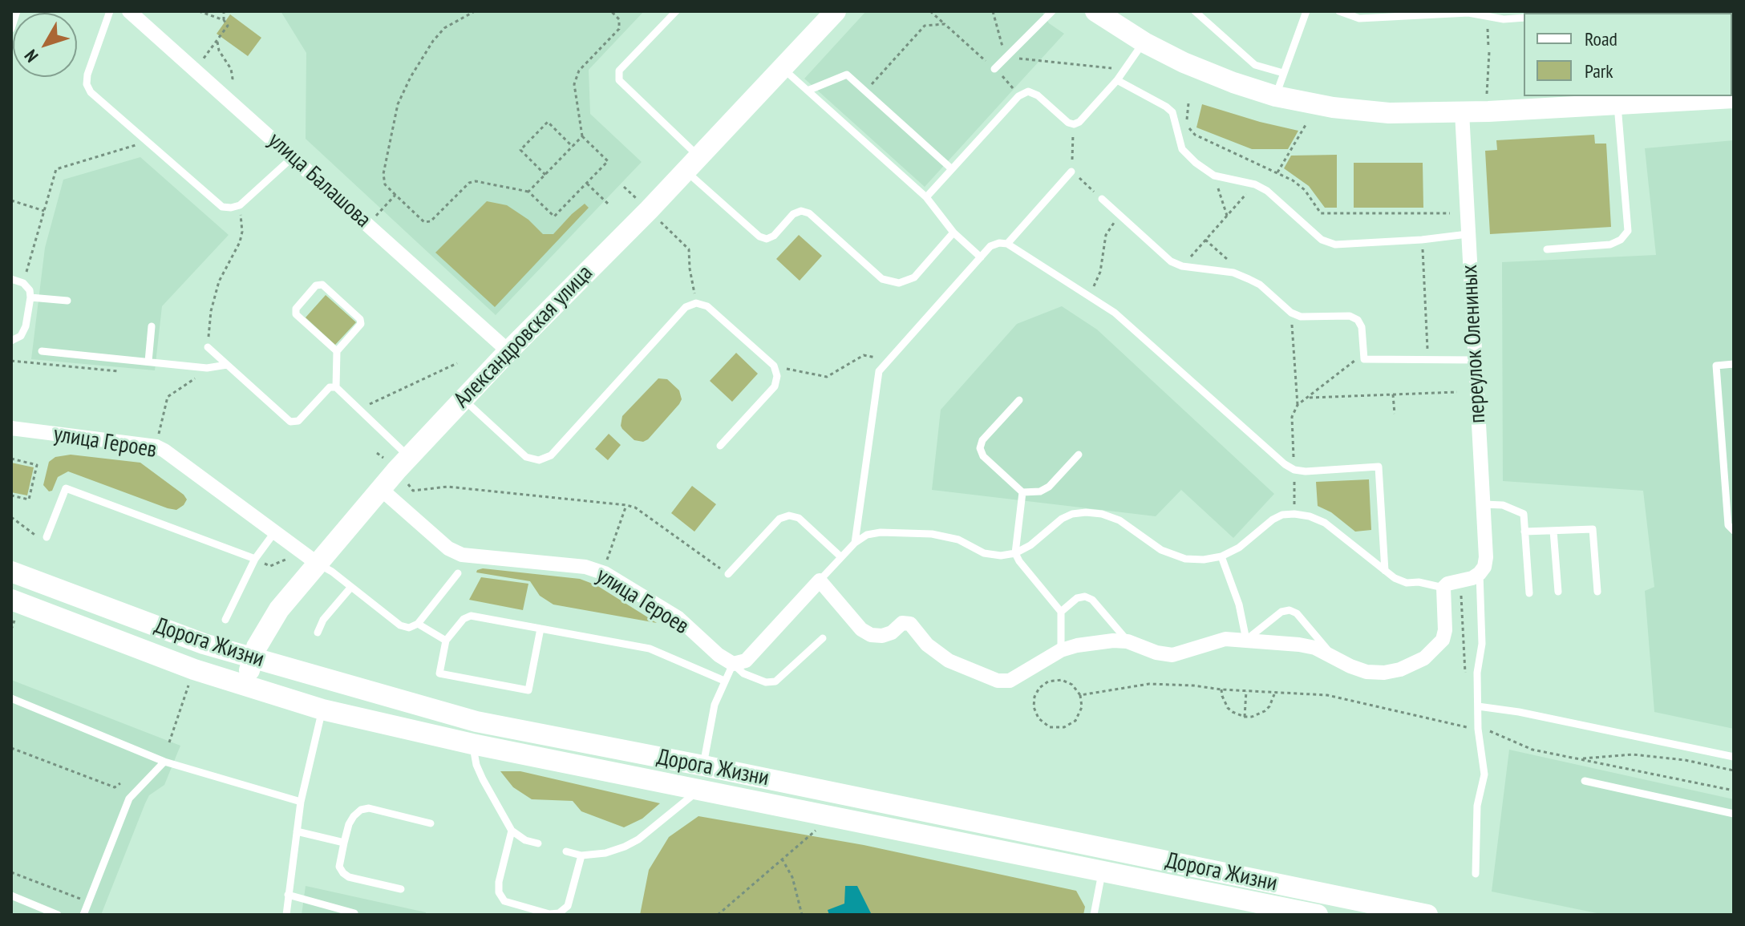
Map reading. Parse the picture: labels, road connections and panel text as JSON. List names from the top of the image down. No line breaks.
{"streets":{"main road":["Александровская улица","Дорога Жизни"],"street":["улица Балашова","переулок Олениных","улица Героев"]},"crossings":[["улица Балашова","Александровская улица"],["Александровская улица","улица Героев"],["Александровская улица","Дорога Жизни"]],"legend":["Road","Park"],"north":"bottom left"}
